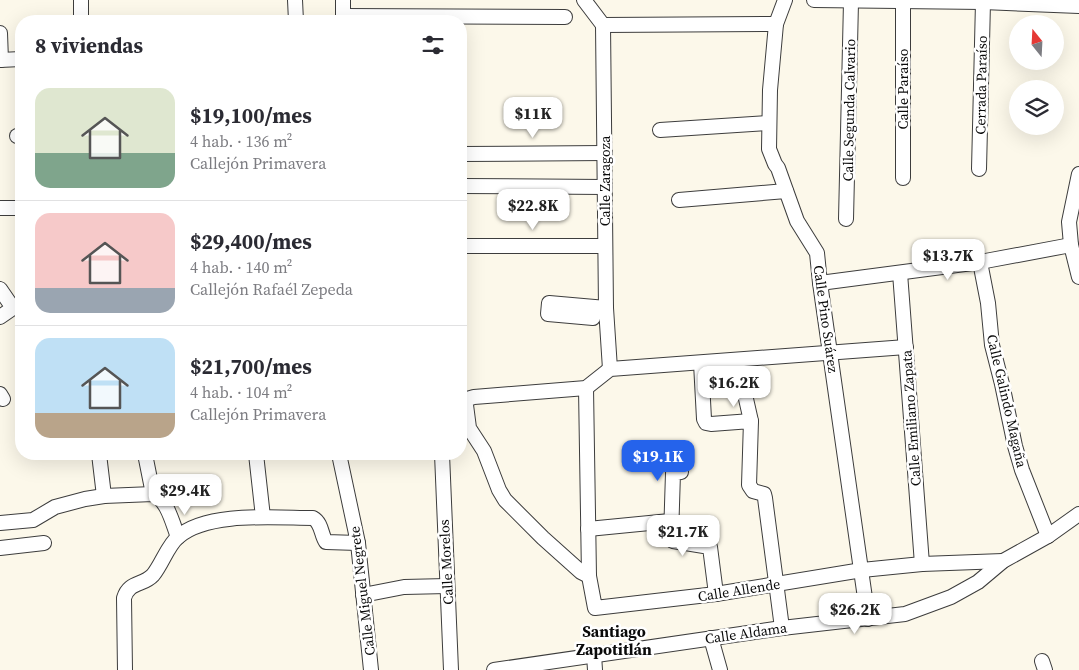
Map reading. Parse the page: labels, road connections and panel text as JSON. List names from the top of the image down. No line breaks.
{"streets":{"street":["Cerrada Paraíso","Calle Paraíso","Calle Segunda Calvario","Calle Zaragoza","Calle Pino Suárez","Calle Galindo Magaña","Calle Emiliano Zapata","Calle Morelos","Calle Allende","Calle Miguel Negrete","Calle Aldama"]},"crossings":[["Calle Pino Suárez","Calle Allende"],["Calle Pino Suárez","Calle Aldama"],["Calle Galindo Magaña","Calle Aldama"],["Calle Emiliano Zapata","Calle Allende"],["Calle Allende","Calle Aldama"]],"districts":["Santiago Zapotitlán"],"north":"top","page":{"heading":"8 viviendas","list":[{"name":"$19,100/mes","note":"4 hab. · 136 m² · Callejón Primavera"},{"name":"$29,400/mes","note":"4 hab. · 140 m² · Callejón Rafaél Zepeda"},{"name":"$21,700/mes","note":"4 hab. · 104 m² · Callejón Primavera"}],"price":["$11K","$22.8K","$13.7K","$16.2K","$19.1K","$29.4K","$21.7K","$26.2K"]}}
